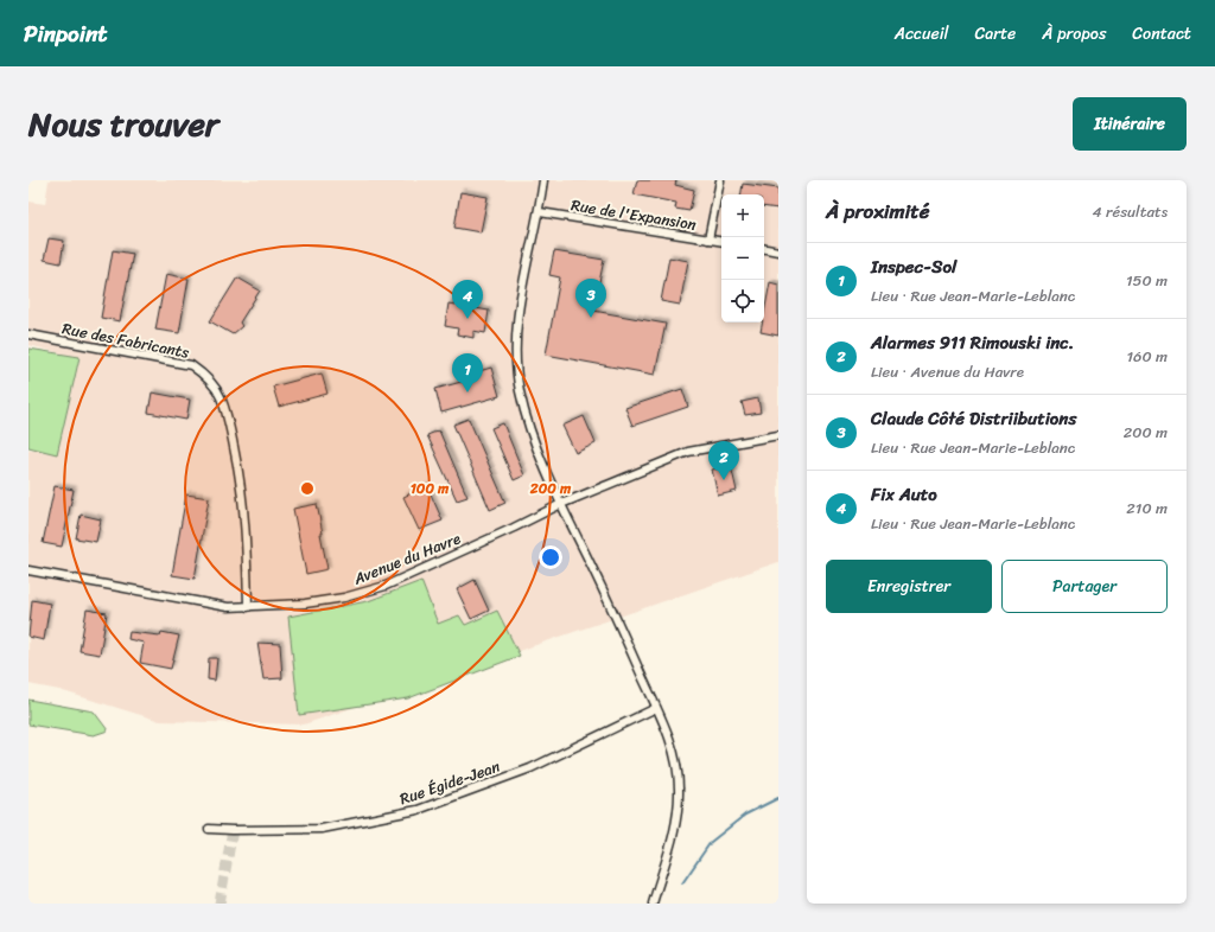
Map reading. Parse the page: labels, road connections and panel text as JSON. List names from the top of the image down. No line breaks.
{"streets":{"street":["Rue de l'Expansion","Rue des Fabricants","Avenue du Havre","Rue Égide-Jean"]},"crossings":[["Rue des Fabricants","Avenue du Havre"]],"page":{"header":"Pinpoint","nav":["Accueil","Carte","À propos","Contact"],"title":"Nous trouver","buttons":["Itinéraire",["Enregistrer","Partager"]],"heading":["À proximité","4 résultats"],"map_buttons":["+","−"],"list":[{"mark":"1","name":"Inspec-Sol","note":"Lieu · Rue Jean-Marie-Leblanc","value":"150 m"},{"mark":"2","name":"Alarmes 911 Rimouski inc.","note":"Lieu · Avenue du Havre","value":"160 m"},{"mark":"3","name":"Claude Côté Distriibutions","note":"Lieu · Rue Jean-Marie-Leblanc","value":"200 m"},{"mark":"4","name":"Fix Auto","note":"Lieu · Rue Jean-Marie-Leblanc","value":"210 m"}],"pins":["3","4","1","2"]},"rings":["100 m","200 m"]}
